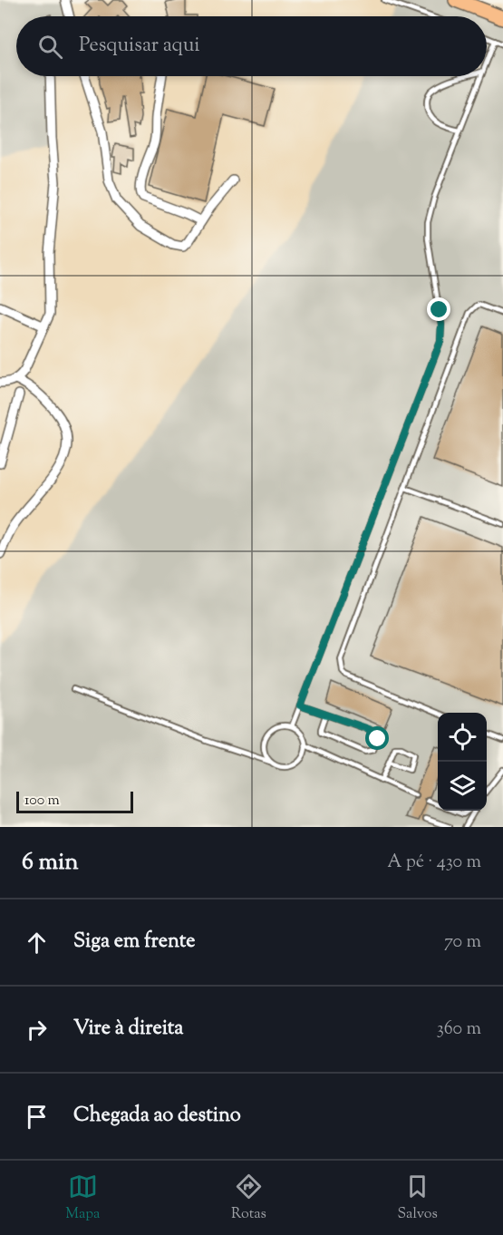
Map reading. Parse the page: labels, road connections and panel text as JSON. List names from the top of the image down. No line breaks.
{"scale_bar":"100 m","page":{"search":"Pesquisar aqui","scale":"100 m","heading":["6 min","A pé · 430 m"],"list":[["Siga em frente","70 m"],["Vire à direita","360 m"],"Chegada ao destino"],"nav":["Mapa","Rotas","Salvos"]}}
